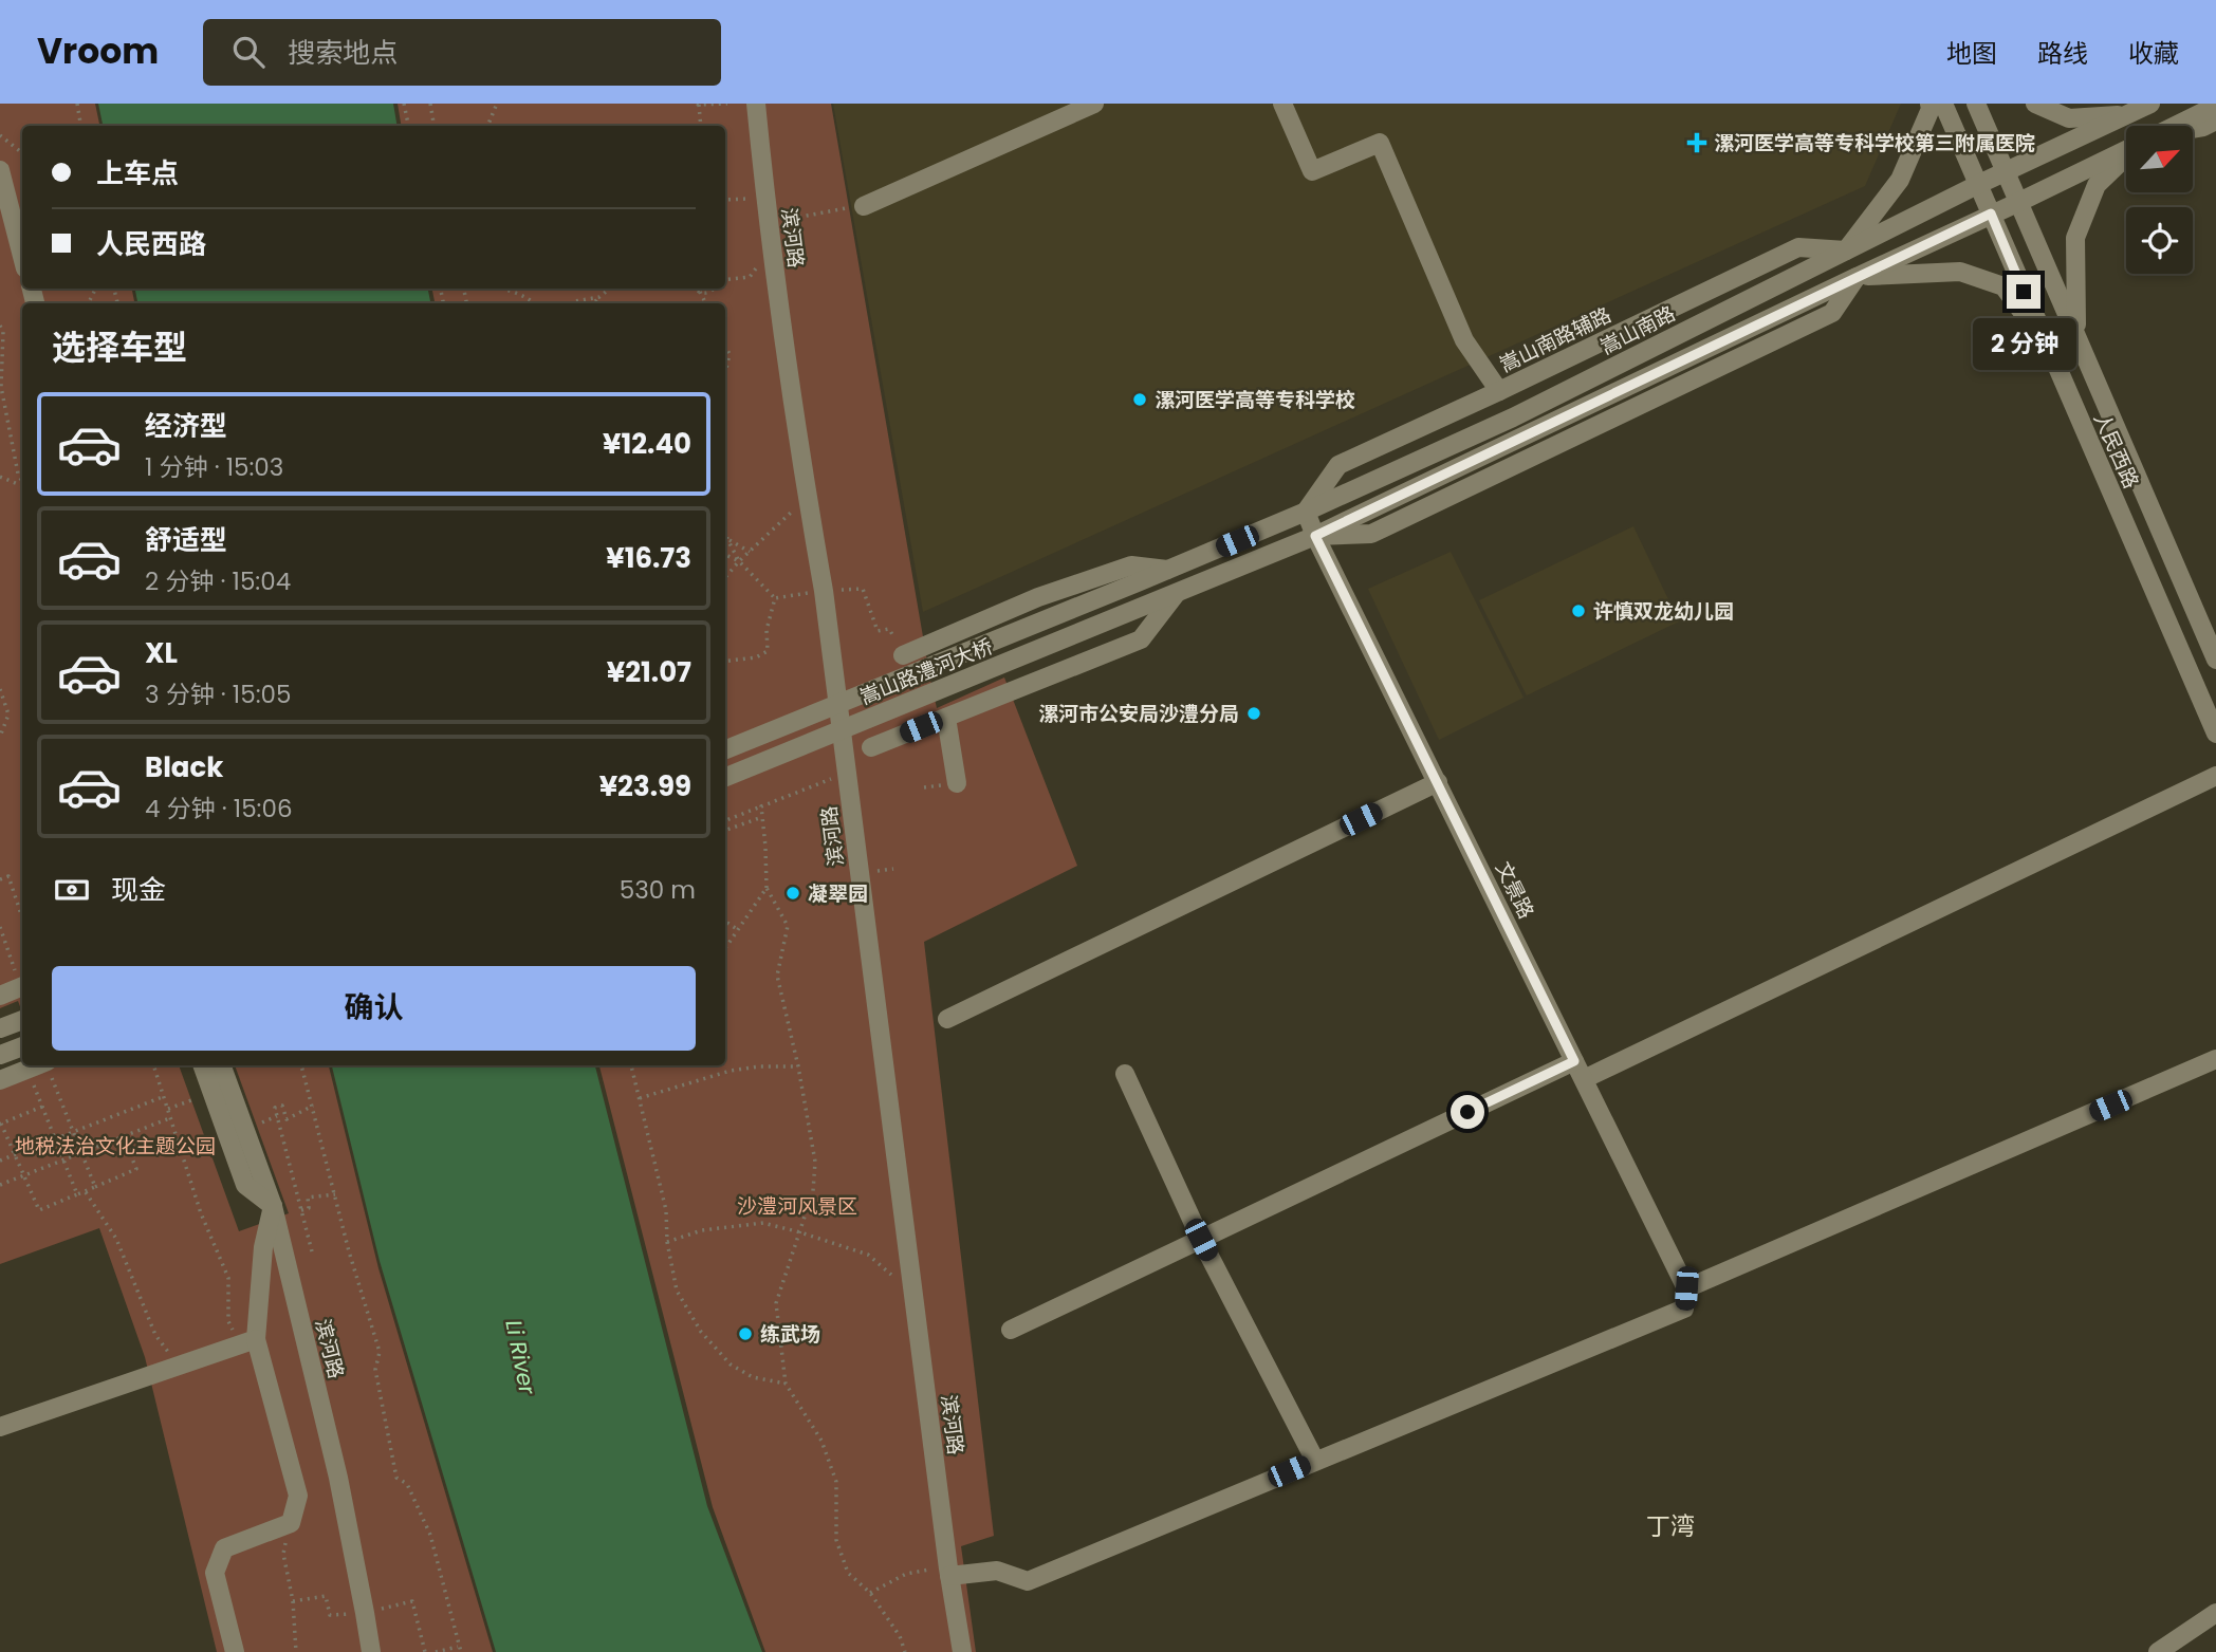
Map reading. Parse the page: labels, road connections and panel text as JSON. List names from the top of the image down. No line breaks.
{"streets":{"street":["滨河路","嵩山南路","嵩山南路辅路","人民西路","嵩山路澧河大桥","文景路"]},"crossings":[["嵩山南路","嵩山南路辅路"],["嵩山南路","人民西路"],["嵩山南路","嵩山路澧河大桥"],["嵩山南路","文景路"],["嵩山南路辅路","文景路"]],"districts":["丁湾"],"water":["Li River"],"parks":["地税法治文化主题公园","沙澧河风景区"],"places":{"health":["漯河医学高等专科学校第三附属医院"],"other":["漯河医学高等专科学校","许慎双龙幼儿园","漯河市公安局沙澧分局","凝翠园","练武场"]},"north":"top right","page":{"header":"Vroom","search":"搜索地点","nav":["地图","路线","收藏"],"banner":["上车点","人民西路"],"heading":"选择车型","bubble":"2 分钟","list":[{"name":"经济型","note":"1 分钟 · 15:03","value":"¥12.40"},{"name":"舒适型","note":"2 分钟 · 15:04","value":"¥16.73"},{"name":"XL","note":"3 分钟 · 15:05","value":"¥21.07"},{"name":"Black","note":"4 分钟 · 15:06","value":"¥23.99"}],"pay":["现金","530 m"],"buttons":"确认"}}
